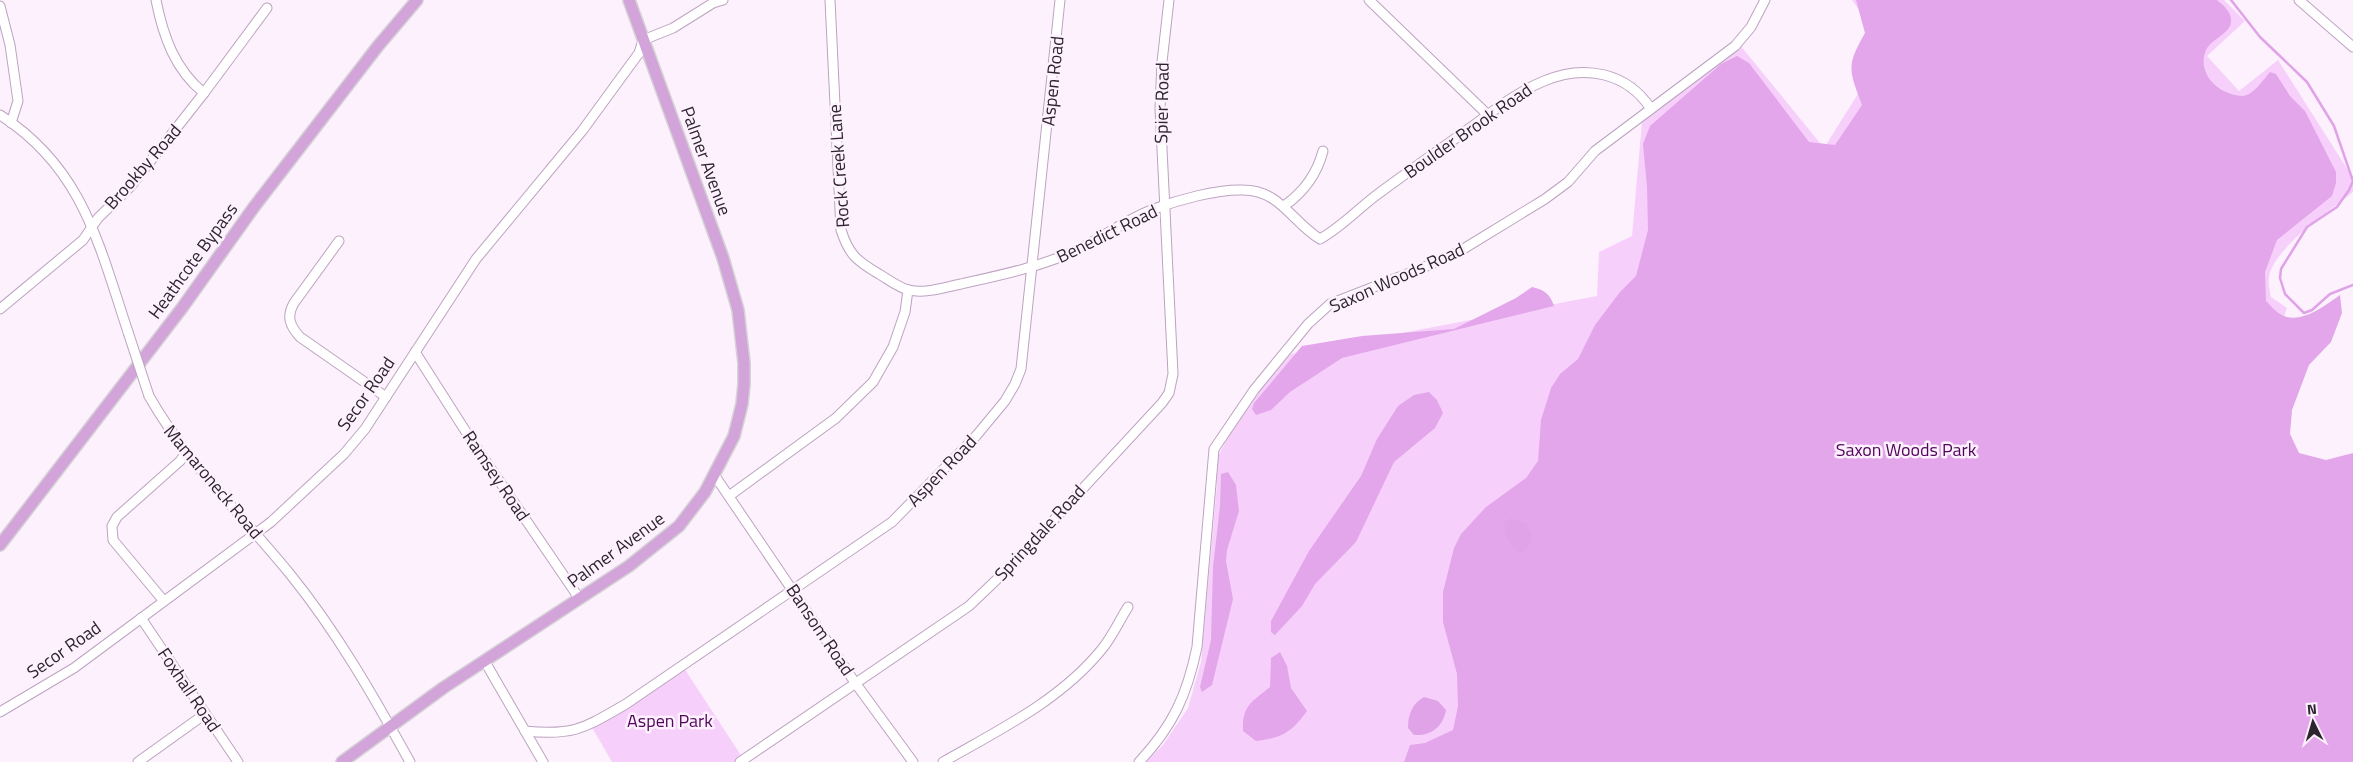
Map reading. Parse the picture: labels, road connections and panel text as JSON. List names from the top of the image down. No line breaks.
{"streets":{"main road":["Palmer Avenue","Heathcote Bypass"],"street":["Aspen Road","Spier Road","Boulder Brook Road","Rock Creek Lane","Brookby Road","Benedict Road","Saxon Woods Road","Secor Road","Ramsey Road","Mamaroneck Road","Springdale Road","Bansom Road","Foxhall Road"]},"crossings":[["Aspen Road","Benedict Road"],["Aspen Road","Bansom Road"],["Spier Road","Benedict Road"],["Spier Road","Springdale Road"],["Boulder Brook Road","Benedict Road"],["Boulder Brook Road","Saxon Woods Road"],["Palmer Avenue","Secor Road"],["Palmer Avenue","Ramsey Road"],["Palmer Avenue","Mamaroneck Road"],["Rock Creek Lane","Benedict Road"],["Brookby Road","Mamaroneck Road"],["Benedict Road","Springdale Road"],["Secor Road","Ramsey Road"],["Secor Road","Mamaroneck Road"],["Secor Road","Foxhall Road"],["Springdale Road","Bansom Road"]],"parks":["Saxon Woods Park","Aspen Park"],"north":"top"}
